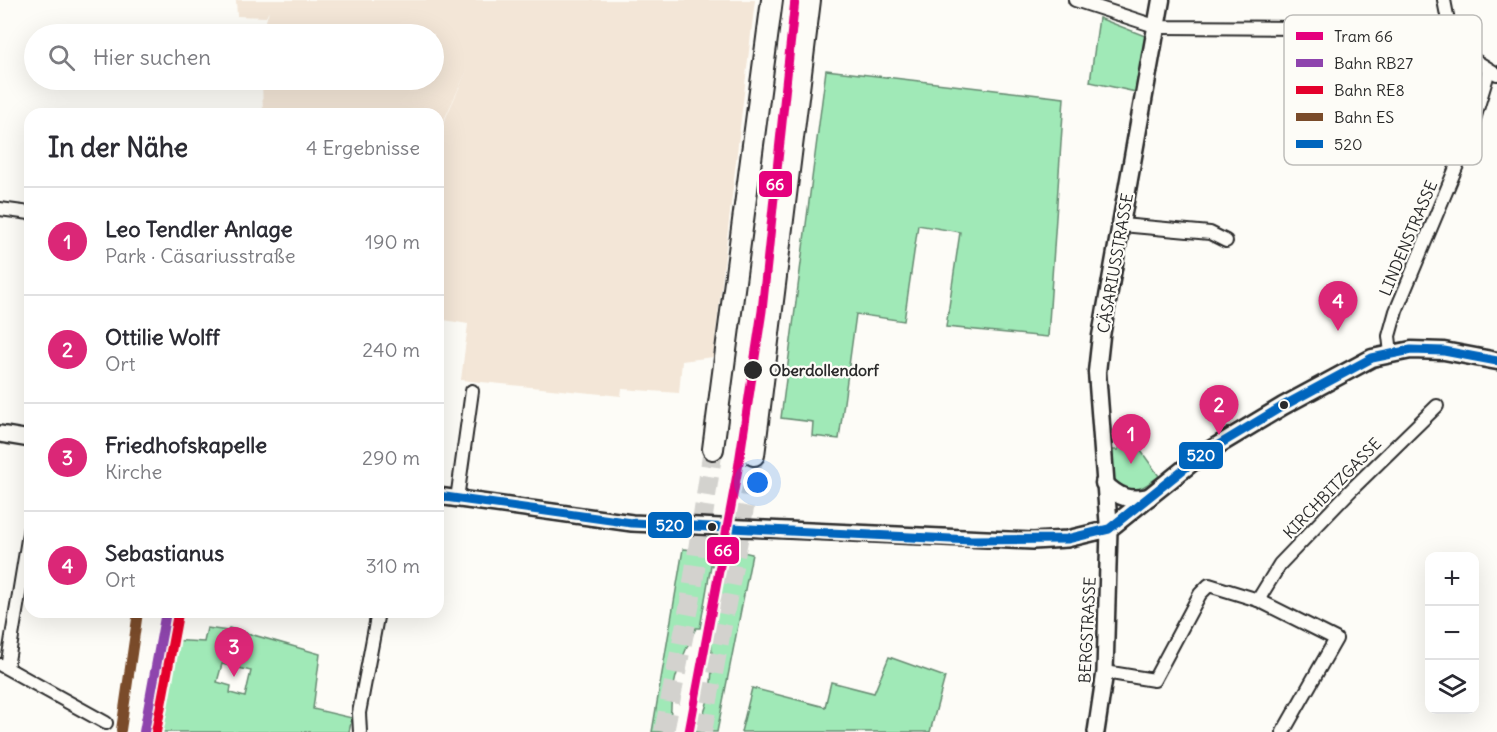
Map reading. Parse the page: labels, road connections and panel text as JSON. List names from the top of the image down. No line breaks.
{"streets":{"main road":["CÄSARIUSSTRASSE"],"street":["LINDENSTRASSE","KIRCHBITZGASSE","BERGSTRASSE"]},"crossings":[["CÄSARIUSSTRASSE","BERGSTRASSE"]],"places":["Oberdollendorf"],"lines":["tram line 66","transit line 520","rail line RB27","rail line RE8","rail line ES"],"legend":["Tram 66","Bahn RB27","Bahn RE8","Bahn ES","520"],"page":{"search":"Hier suchen","heading":["In der Nähe","4 Ergebnisse"],"list":[{"mark":"1","name":"Leo Tendler Anlage","note":"Park · Cäsariusstraße","value":"190 m"},{"mark":"2","name":"Ottilie Wolff","note":"Ort","value":"240 m"},{"mark":"3","name":"Friedhofskapelle","note":"Kirche","value":"290 m"},{"mark":"4","name":"Sebastianus","note":"Ort","value":"310 m"}],"pins":["4","2","1","3"],"map_buttons":["+","−"]}}
